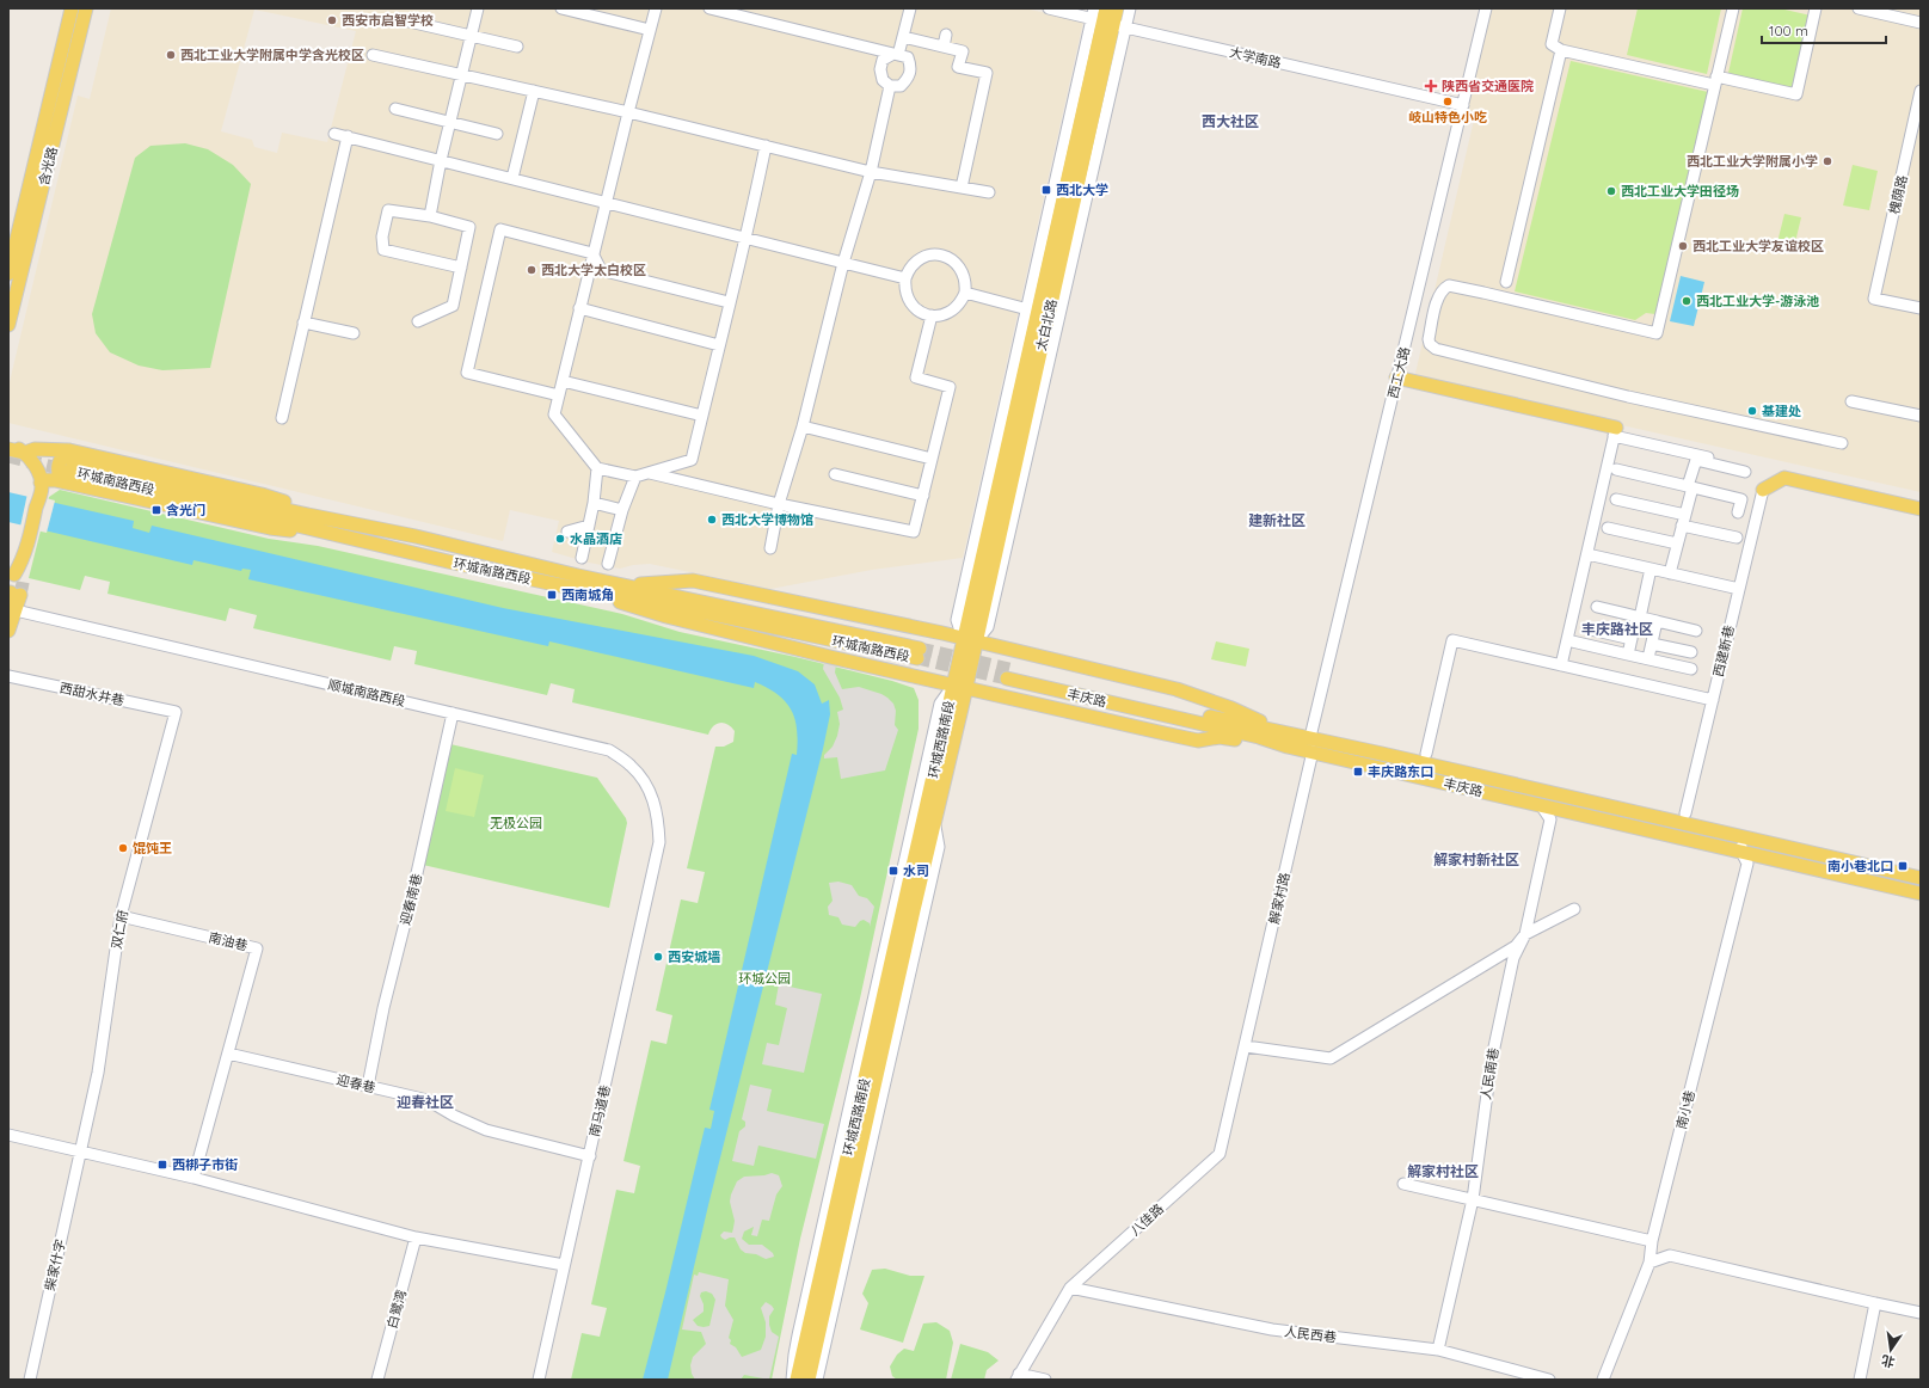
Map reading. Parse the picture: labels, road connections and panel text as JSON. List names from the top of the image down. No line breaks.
{"streets":{"main road":["含光路","太白北路","环城南路西段","丰庆路","环城西路南段"],"street":["大学南路","槐荫路","西工大路","西建新巷","顺城南路西段","西甜水井巷","解家村路","迎春南巷","双仁府","南油巷","人民南巷","迎春巷","南小巷","南马道巷","八佳路","柴家什字","白鹭湾","人民西巷"]},"crossings":[["大学南路","太白北路"],["大学南路","西工大路"],["太白北路","环城西路南段"],["西工大路","丰庆路"],["顺城南路西段","迎春南巷"],["顺城南路西段","南马道巷"],["西甜水井巷","双仁府"],["丰庆路","解家村路"],["丰庆路","人民南巷"],["丰庆路","南小巷"],["解家村路","八佳路"],["迎春南巷","迎春巷"],["双仁府","南油巷"],["双仁府","柴家什字"],["南油巷","迎春巷"],["人民南巷","人民西巷"],["迎春巷","南马道巷"],["八佳路","人民西巷"]],"districts":["西大社区","建新社区","丰庆路社区","解家村新社区","迎春社区","解家村社区"],"parks":["无极公园","环城公园"],"places":{"other":["西安市启智学校","西北工业大学附属中学含光校区","岐山特色小吃","西北工业大学附属小学","西北工业大学田径场","西北工业大学友谊校区","西北大学太白校区","西北工业大学-游泳池","基建处","西北大学博物馆","水晶酒店","馄饨王","西安城墙"],"health":["陕西省交通医院"],"transit":["西北大学","含光门","西南城角","丰庆路东口","南小巷北口","水司","西梆子市街"]},"scale_bar":"100 m","north":"bottom"}
